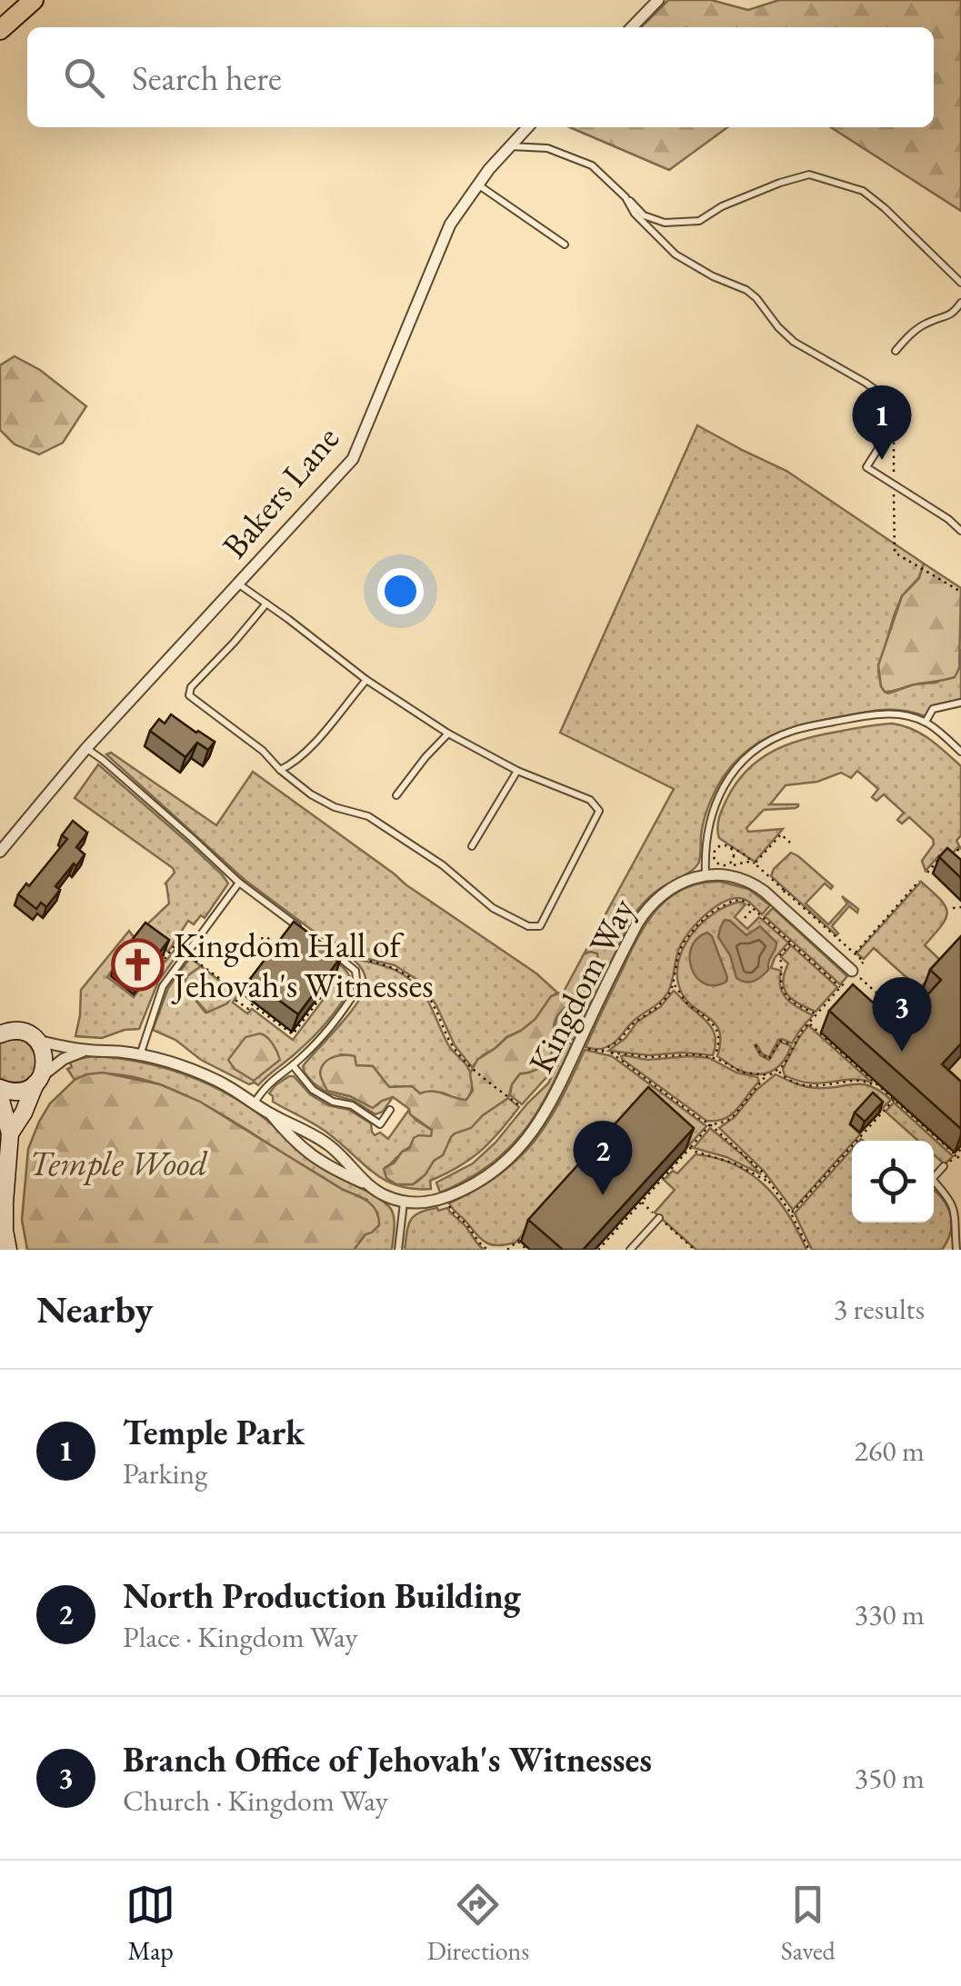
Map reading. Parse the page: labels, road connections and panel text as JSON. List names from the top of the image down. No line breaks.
{"streets":{"street":["Bakers Lane","Kingdom Way"]},"parks":["Temple Wood"],"places":{"church":["Kingdom Hall of Jehovah's Witnesses"]},"page":{"search":"Search here","pins":["1","3","2"],"heading":["Nearby","3 results"],"list":[{"mark":"1","name":"Temple Park","note":"Parking","value":"260 m"},{"mark":"2","name":"North Production Building","note":"Place · Kingdom Way","value":"330 m"},{"mark":"3","name":"Branch Office of Jehovah's Witnesses","note":"Church · Kingdom Way","value":"350 m"}],"nav":["Map","Directions","Saved"]}}
